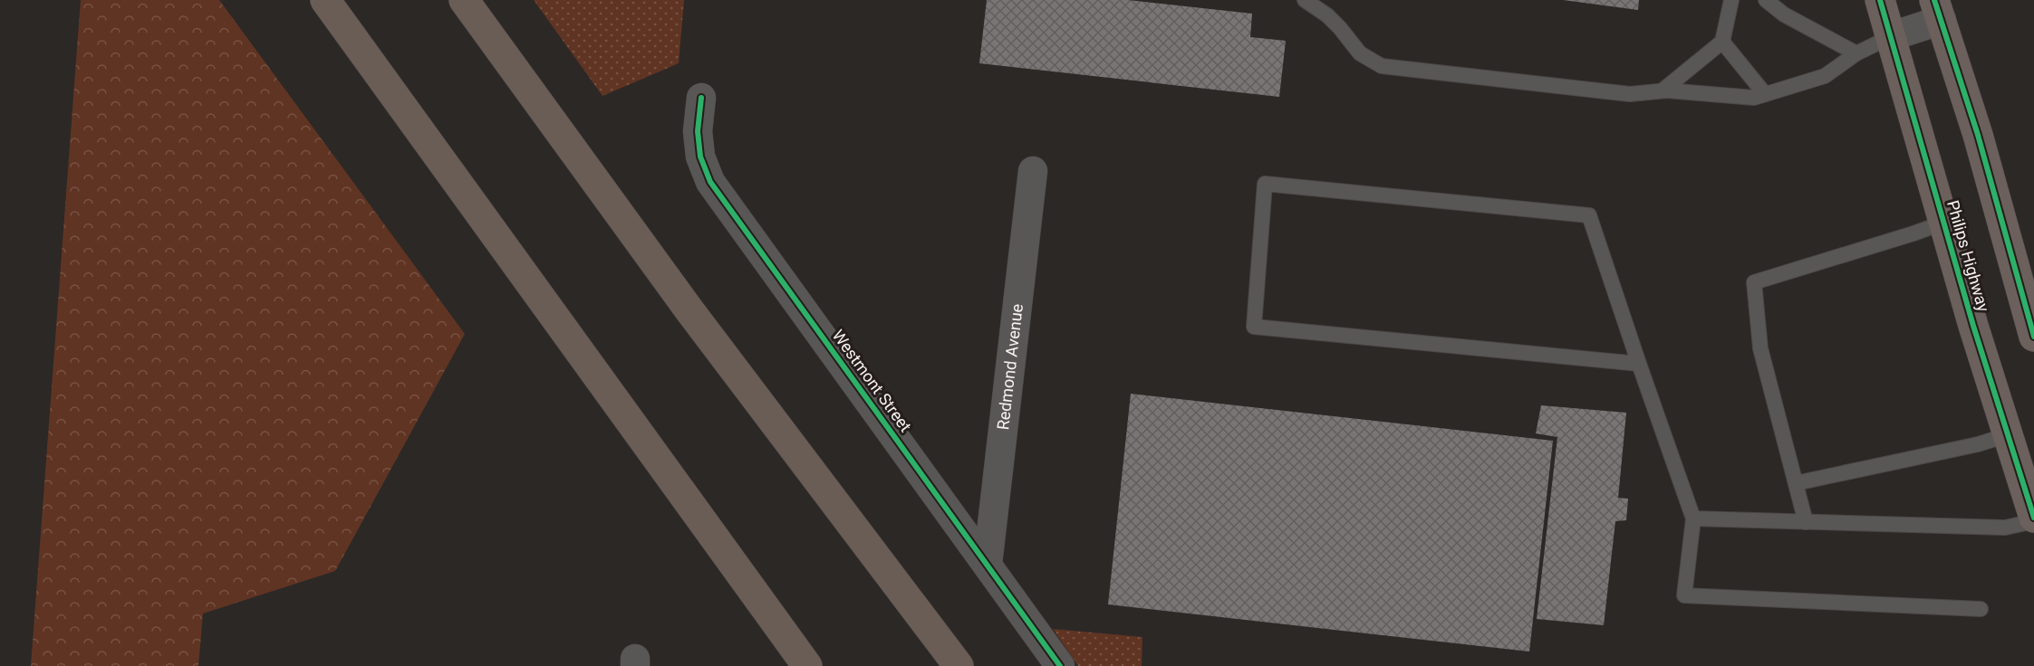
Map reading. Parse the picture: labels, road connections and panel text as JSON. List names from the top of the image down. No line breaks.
{"streets":{"main road":["Philips Highway"],"street":["Redmond Avenue","Westmont Street"]},"crossings":[["Redmond Avenue","Westmont Street"]]}
